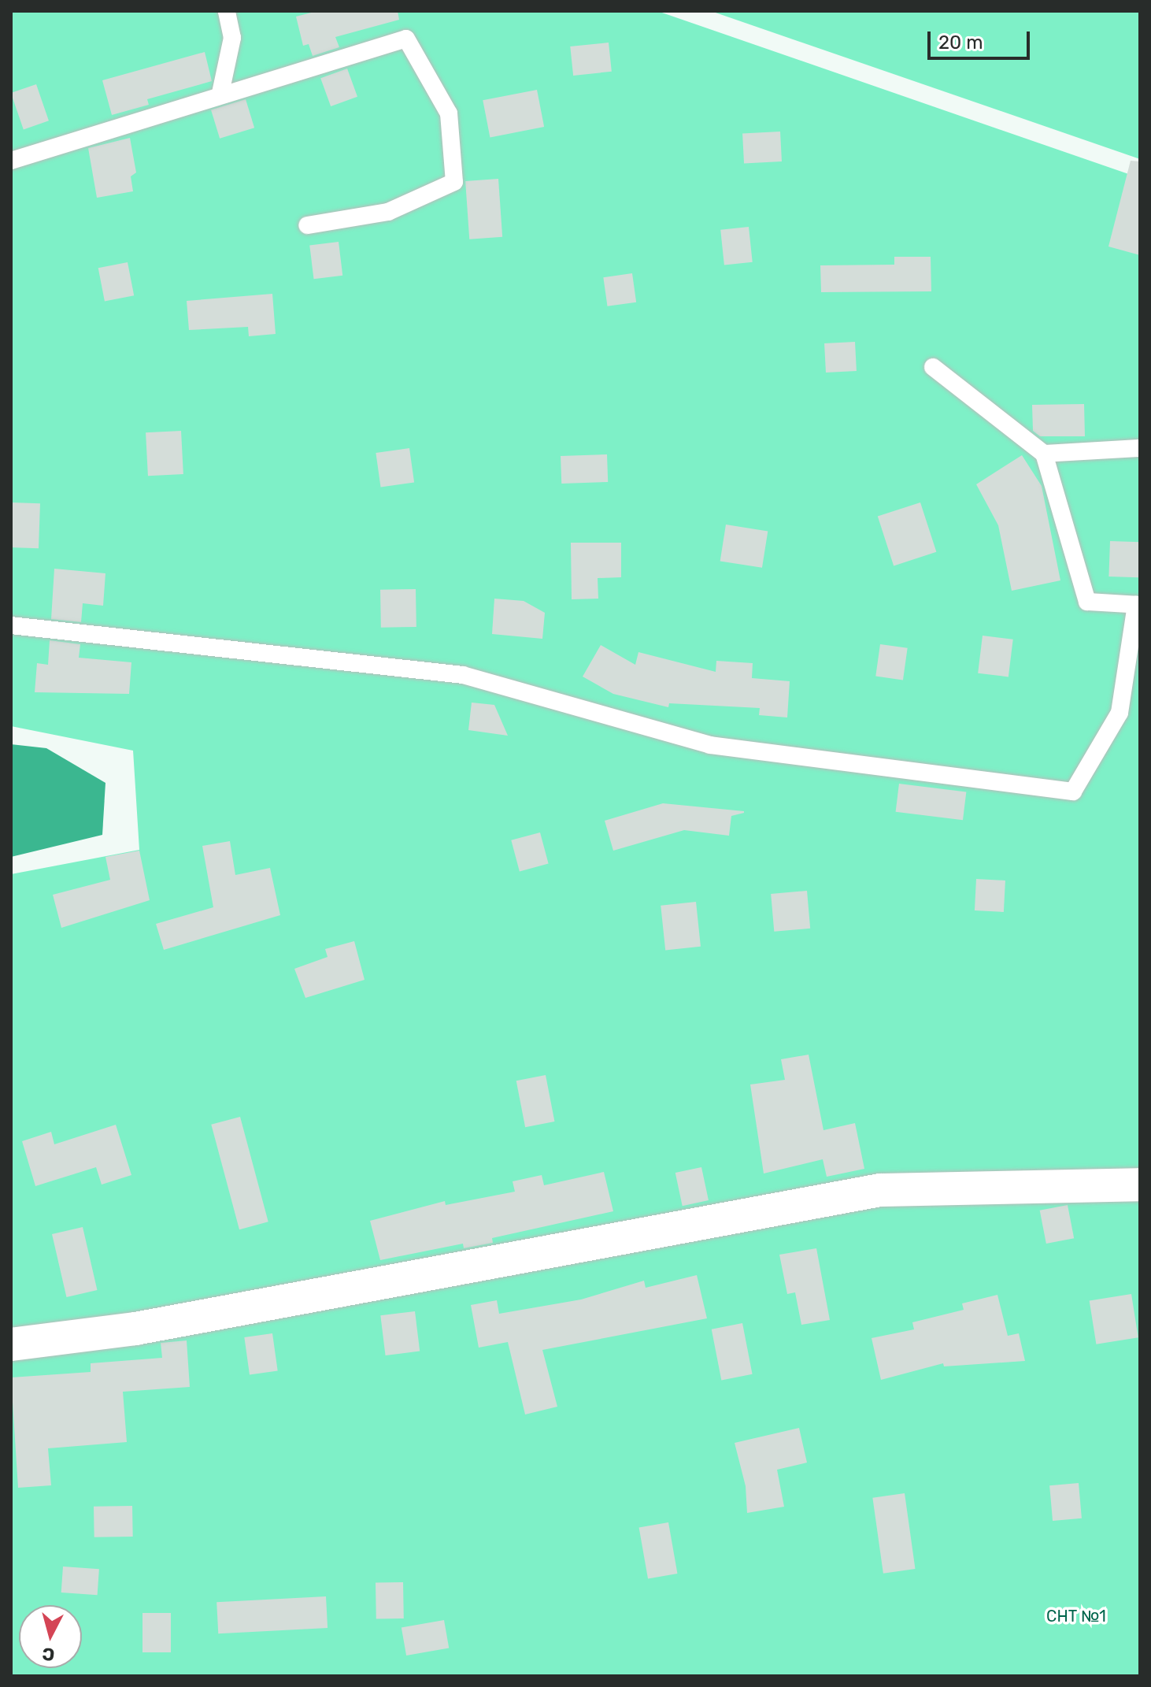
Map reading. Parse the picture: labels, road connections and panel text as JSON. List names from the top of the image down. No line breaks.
{"parks":["СНТ №1"],"scale_bar":"20 m","north":"bottom"}
